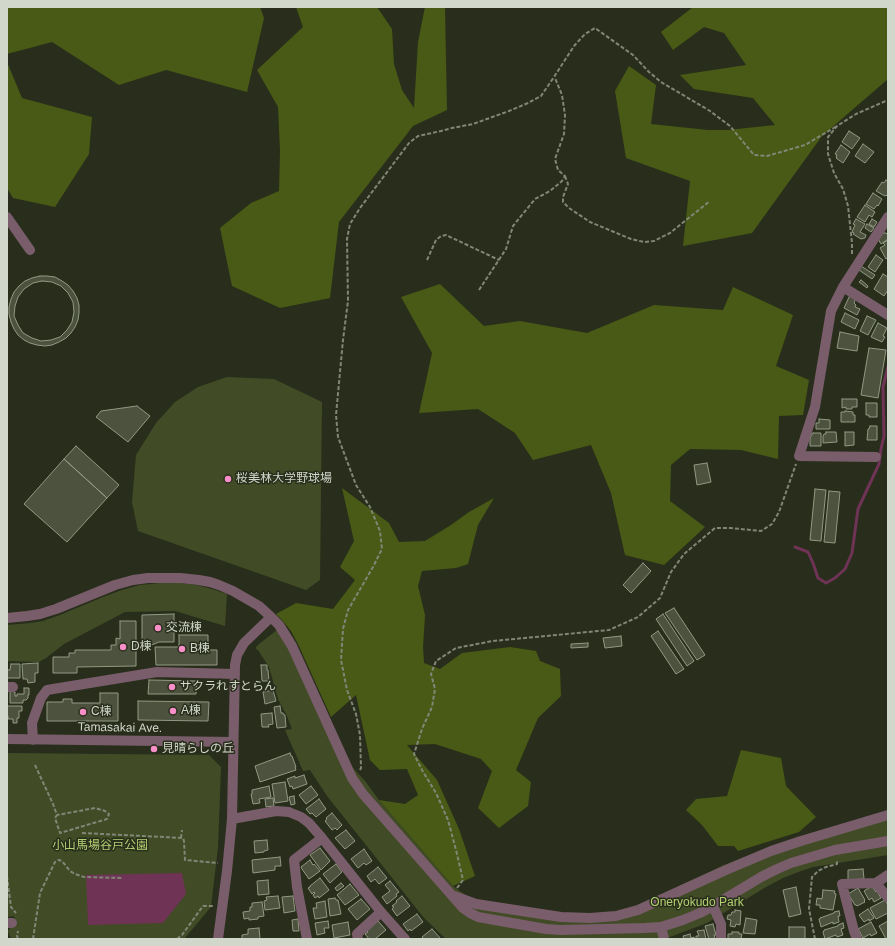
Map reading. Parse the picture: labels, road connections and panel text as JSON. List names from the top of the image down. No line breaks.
{"streets":{"street":["Tamasakai Ave."]},"parks":["小山馬場谷戸公園","Oneryokudo Park"],"places":["桜美林大学野球場","交流棟","D棟","B棟","サクラれすとらん","A棟","C棟","見晴らしの丘"]}
